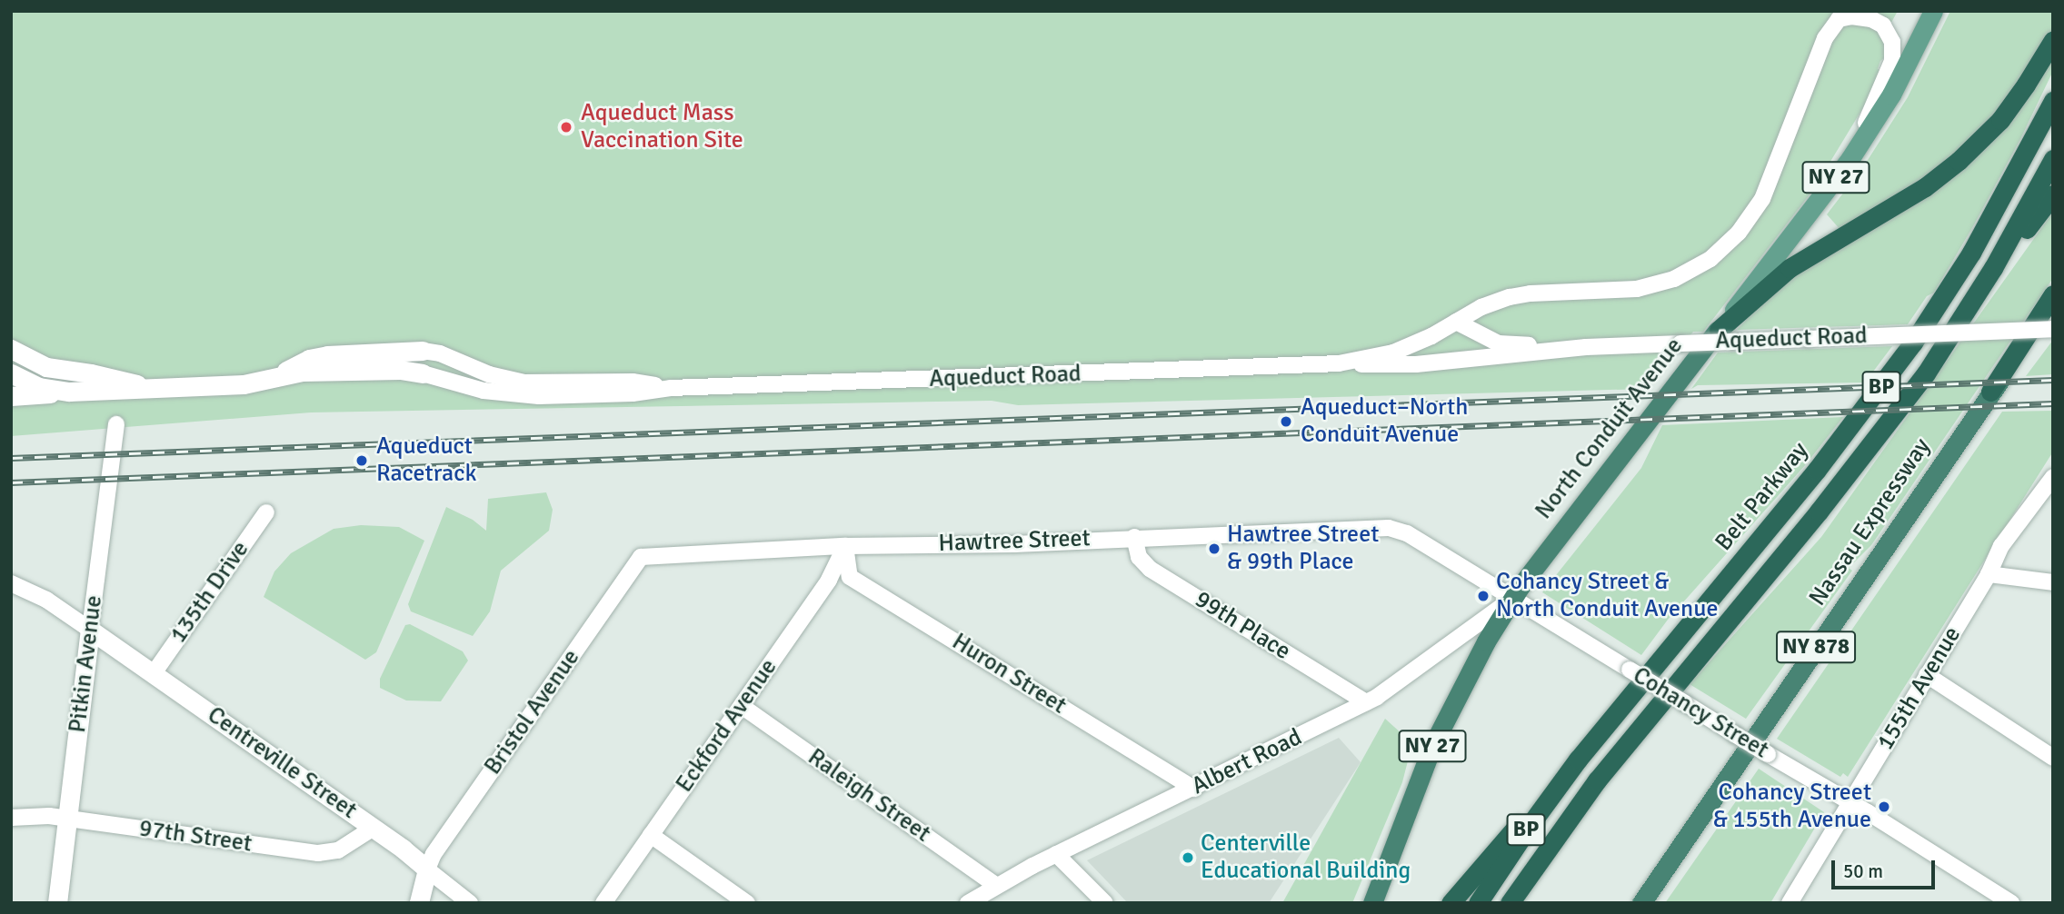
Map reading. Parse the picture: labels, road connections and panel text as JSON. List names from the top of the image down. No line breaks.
{"streets":{"highway":["NY 27","BP","North Conduit Avenue","Belt Parkway","Nassau Expressway","NY 878"],"street":["Aqueduct Road","Hawtree Street","135th Drive","99th Place","Pitkin Avenue","Huron Street","155th Avenue","Bristol Avenue","Cohancy Street","Eckford Avenue","Albert Road","Centreville Street","Raleigh Street","97th Street"]},"crossings":[["Aqueduct Road","North Conduit Avenue"],["North Conduit Avenue","Cohancy Street"],["North Conduit Avenue","Albert Road"],["Hawtree Street","99th Place"],["Hawtree Street","Huron Street"],["Hawtree Street","Bristol Avenue"],["Hawtree Street","Cohancy Street"],["Hawtree Street","Eckford Avenue"],["135th Drive","Centreville Street"],["99th Place","Albert Road"],["Pitkin Avenue","Centreville Street"],["Pitkin Avenue","97th Street"],["Huron Street","Eckford Avenue"],["Huron Street","Albert Road"],["155th Avenue","Cohancy Street"],["Bristol Avenue","Centreville Street"],["Cohancy Street","Albert Road"],["Eckford Avenue","Raleigh Street"],["Albert Road","Raleigh Street"],["Centreville Street","97th Street"]],"places":["Aqueduct Mass Vaccination Site","Aqueduct–North Conduit Avenue","Aqueduct Racetrack","Hawtree Street & 99th Place","Cohancy Street & North Conduit Avenue","Cohancy Street & 155th Avenue","Centerville Educational Building"],"scale_bar":"50 m"}
